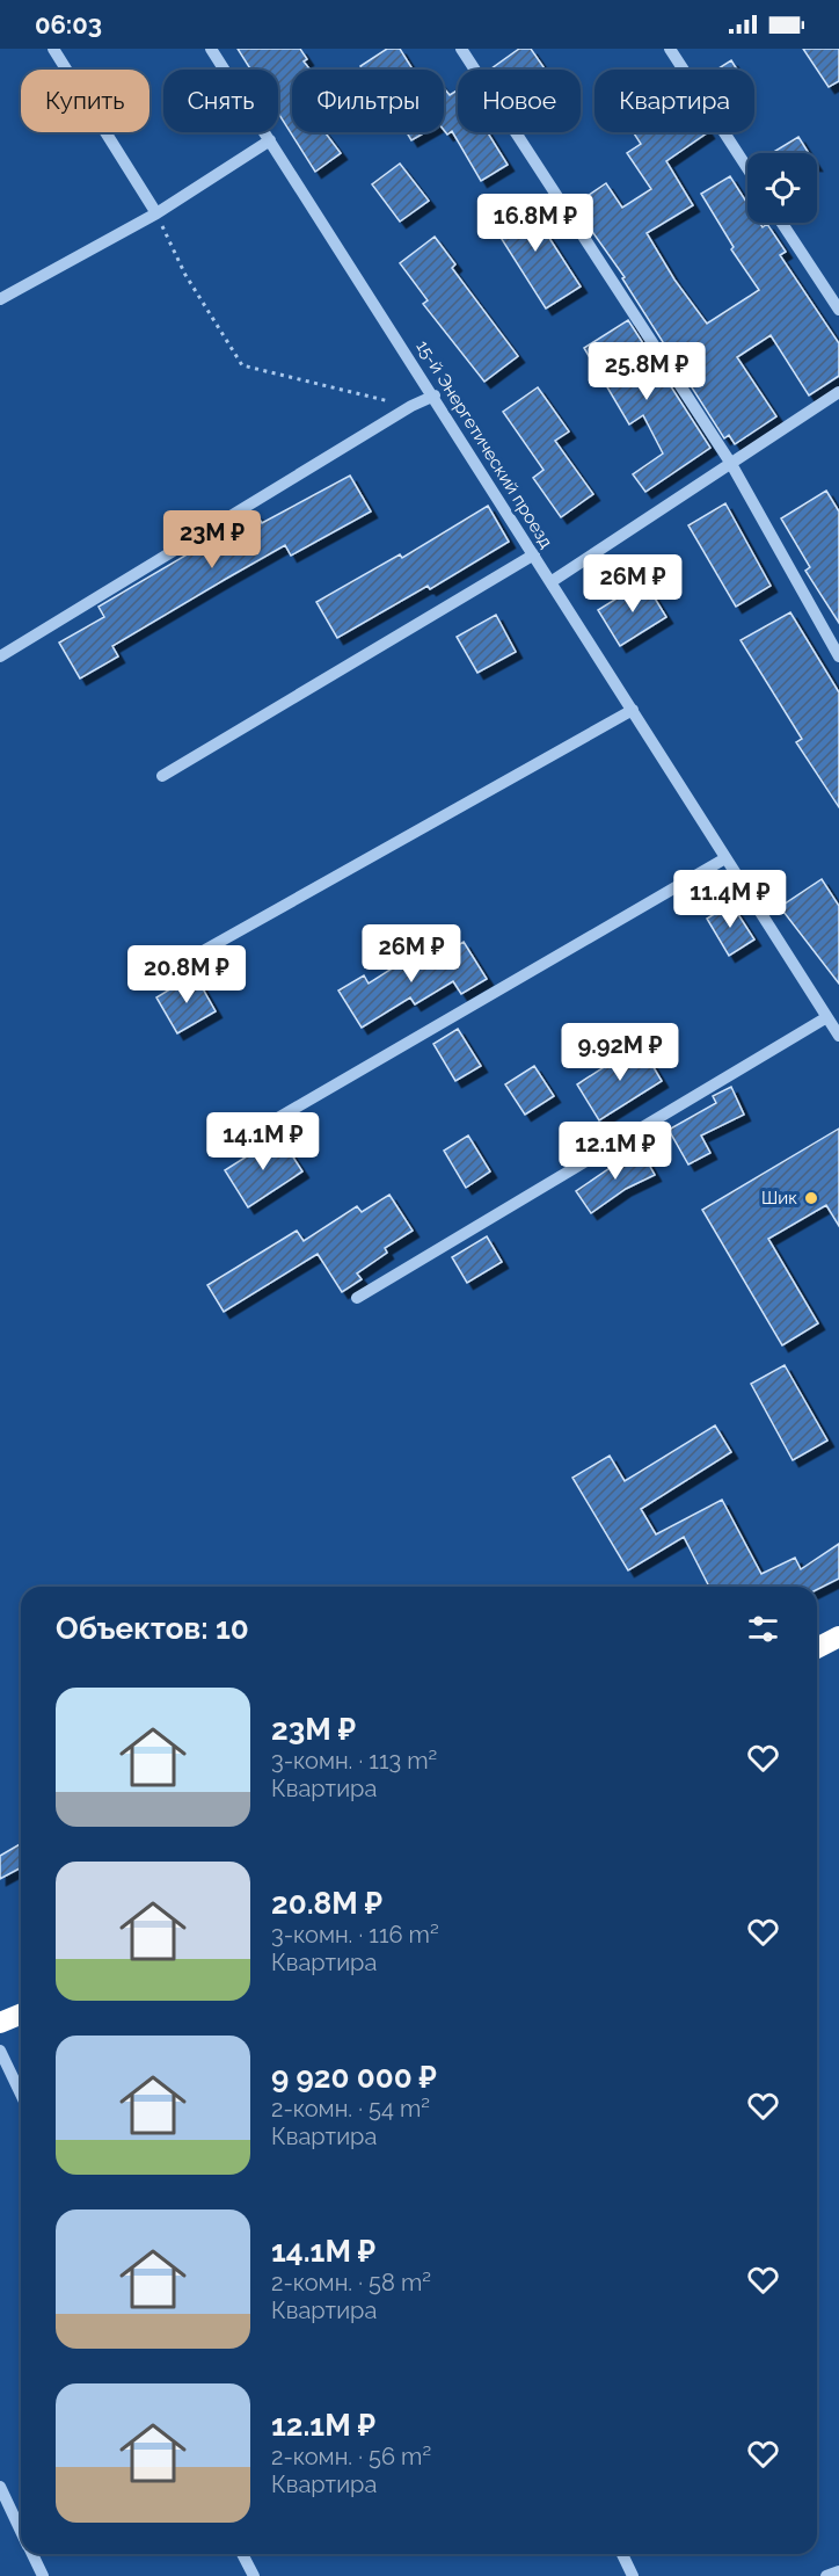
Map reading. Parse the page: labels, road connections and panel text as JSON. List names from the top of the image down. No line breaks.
{"streets":{"street":["15-й Энергетический проезд"]},"places":["Шик"],"page":{"status":"06:03","chip":["Купить","Снять","Фильтры","Новое","Квартира"],"price":["16.8M ₽","25.8M ₽","23M ₽","26M ₽","11.4M ₽","26M ₽","20.8M ₽","9.92M ₽","14.1M ₽","12.1M ₽"],"heading":"Объектов: 10","list":[{"name":"23M ₽","note":"3-комн. · 113 m² · Квартира"},{"name":"20.8M ₽","note":"3-комн. · 116 m² · Квартира"},{"name":"9 920 000 ₽","note":"2-комн. · 54 m² · Квартира"},{"name":"14.1M ₽","note":"2-комн. · 58 m² · Квартира"},{"name":"12.1M ₽","note":"2-комн. · 56 m² · Квартира"}]}}
